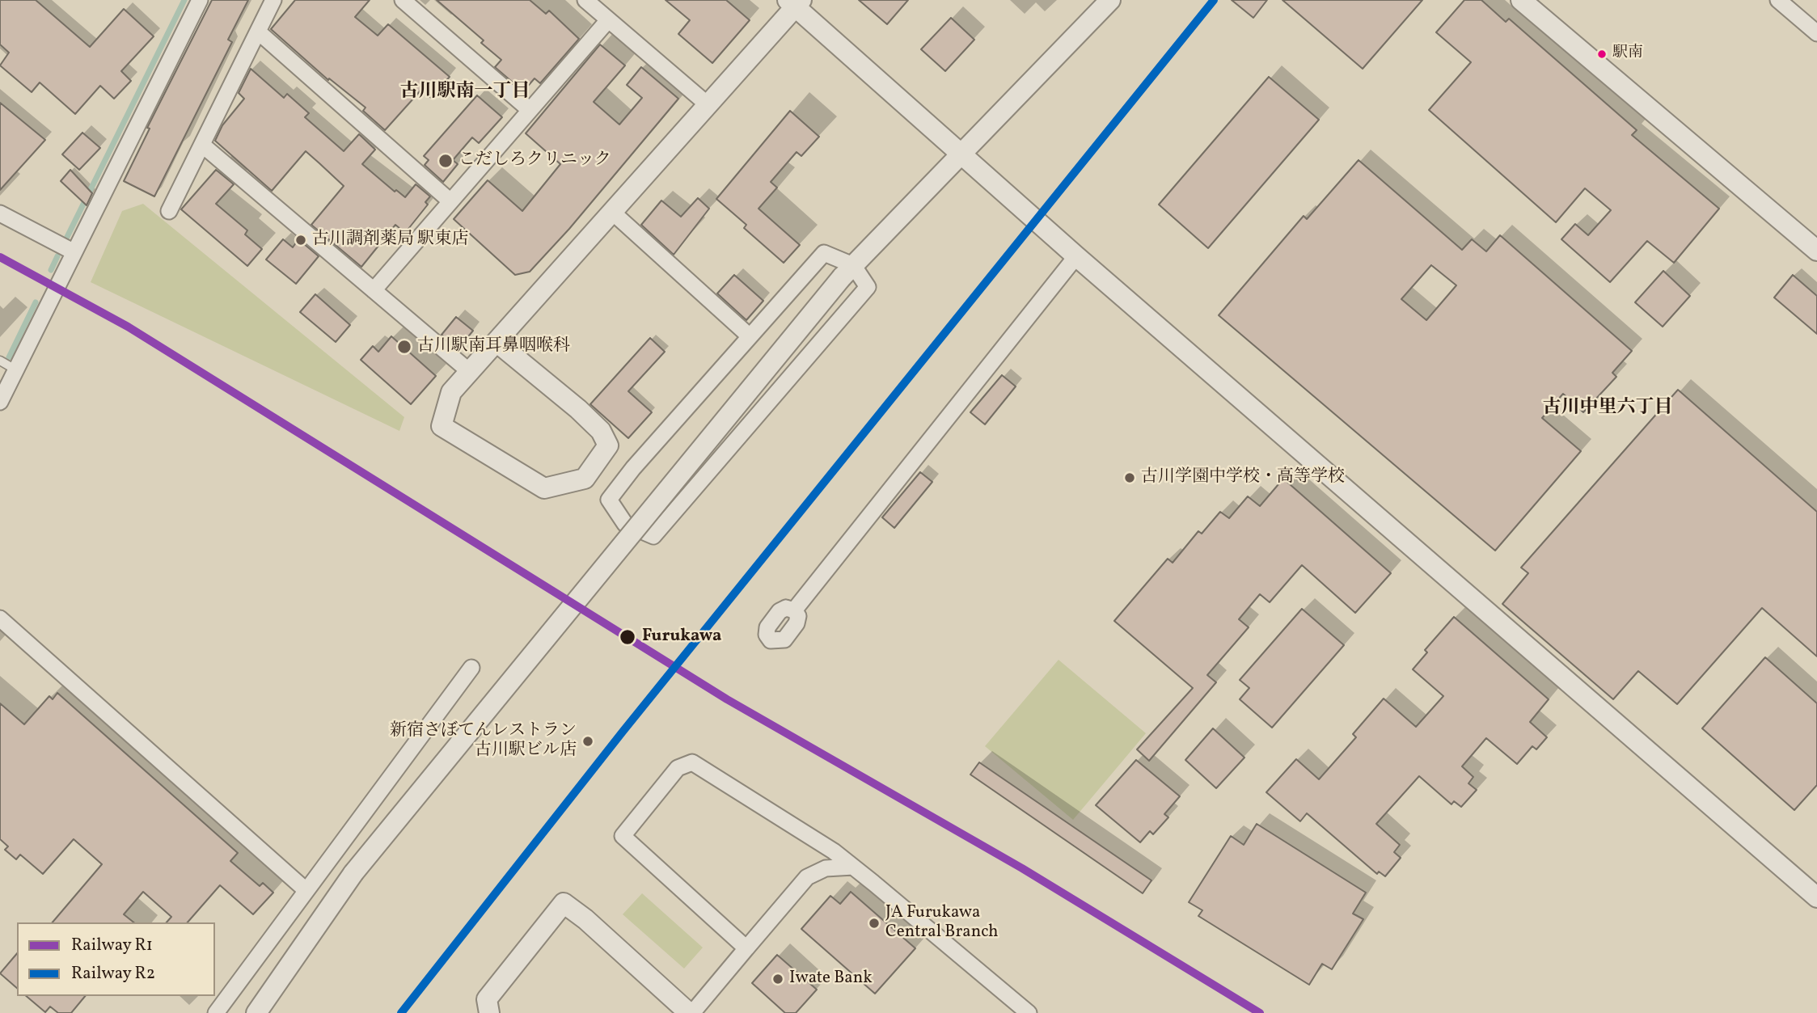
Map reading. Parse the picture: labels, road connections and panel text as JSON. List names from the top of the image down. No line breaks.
{"districts":["古川駅南一丁目","古川中里六丁目"],"places":["駅南","こだしろクリニック","古川調剤薬局 駅東店","古川駅南耳鼻咽喉科","古川学園中学校・高等学校","Furukawa","新宿さぼてんレストラン 古川駅ビル店","JA Furukawa Central Branch","Iwate Bank"],"lines":["rail line R2","rail line R1"],"legend":["Railway R1","Railway R2"]}
